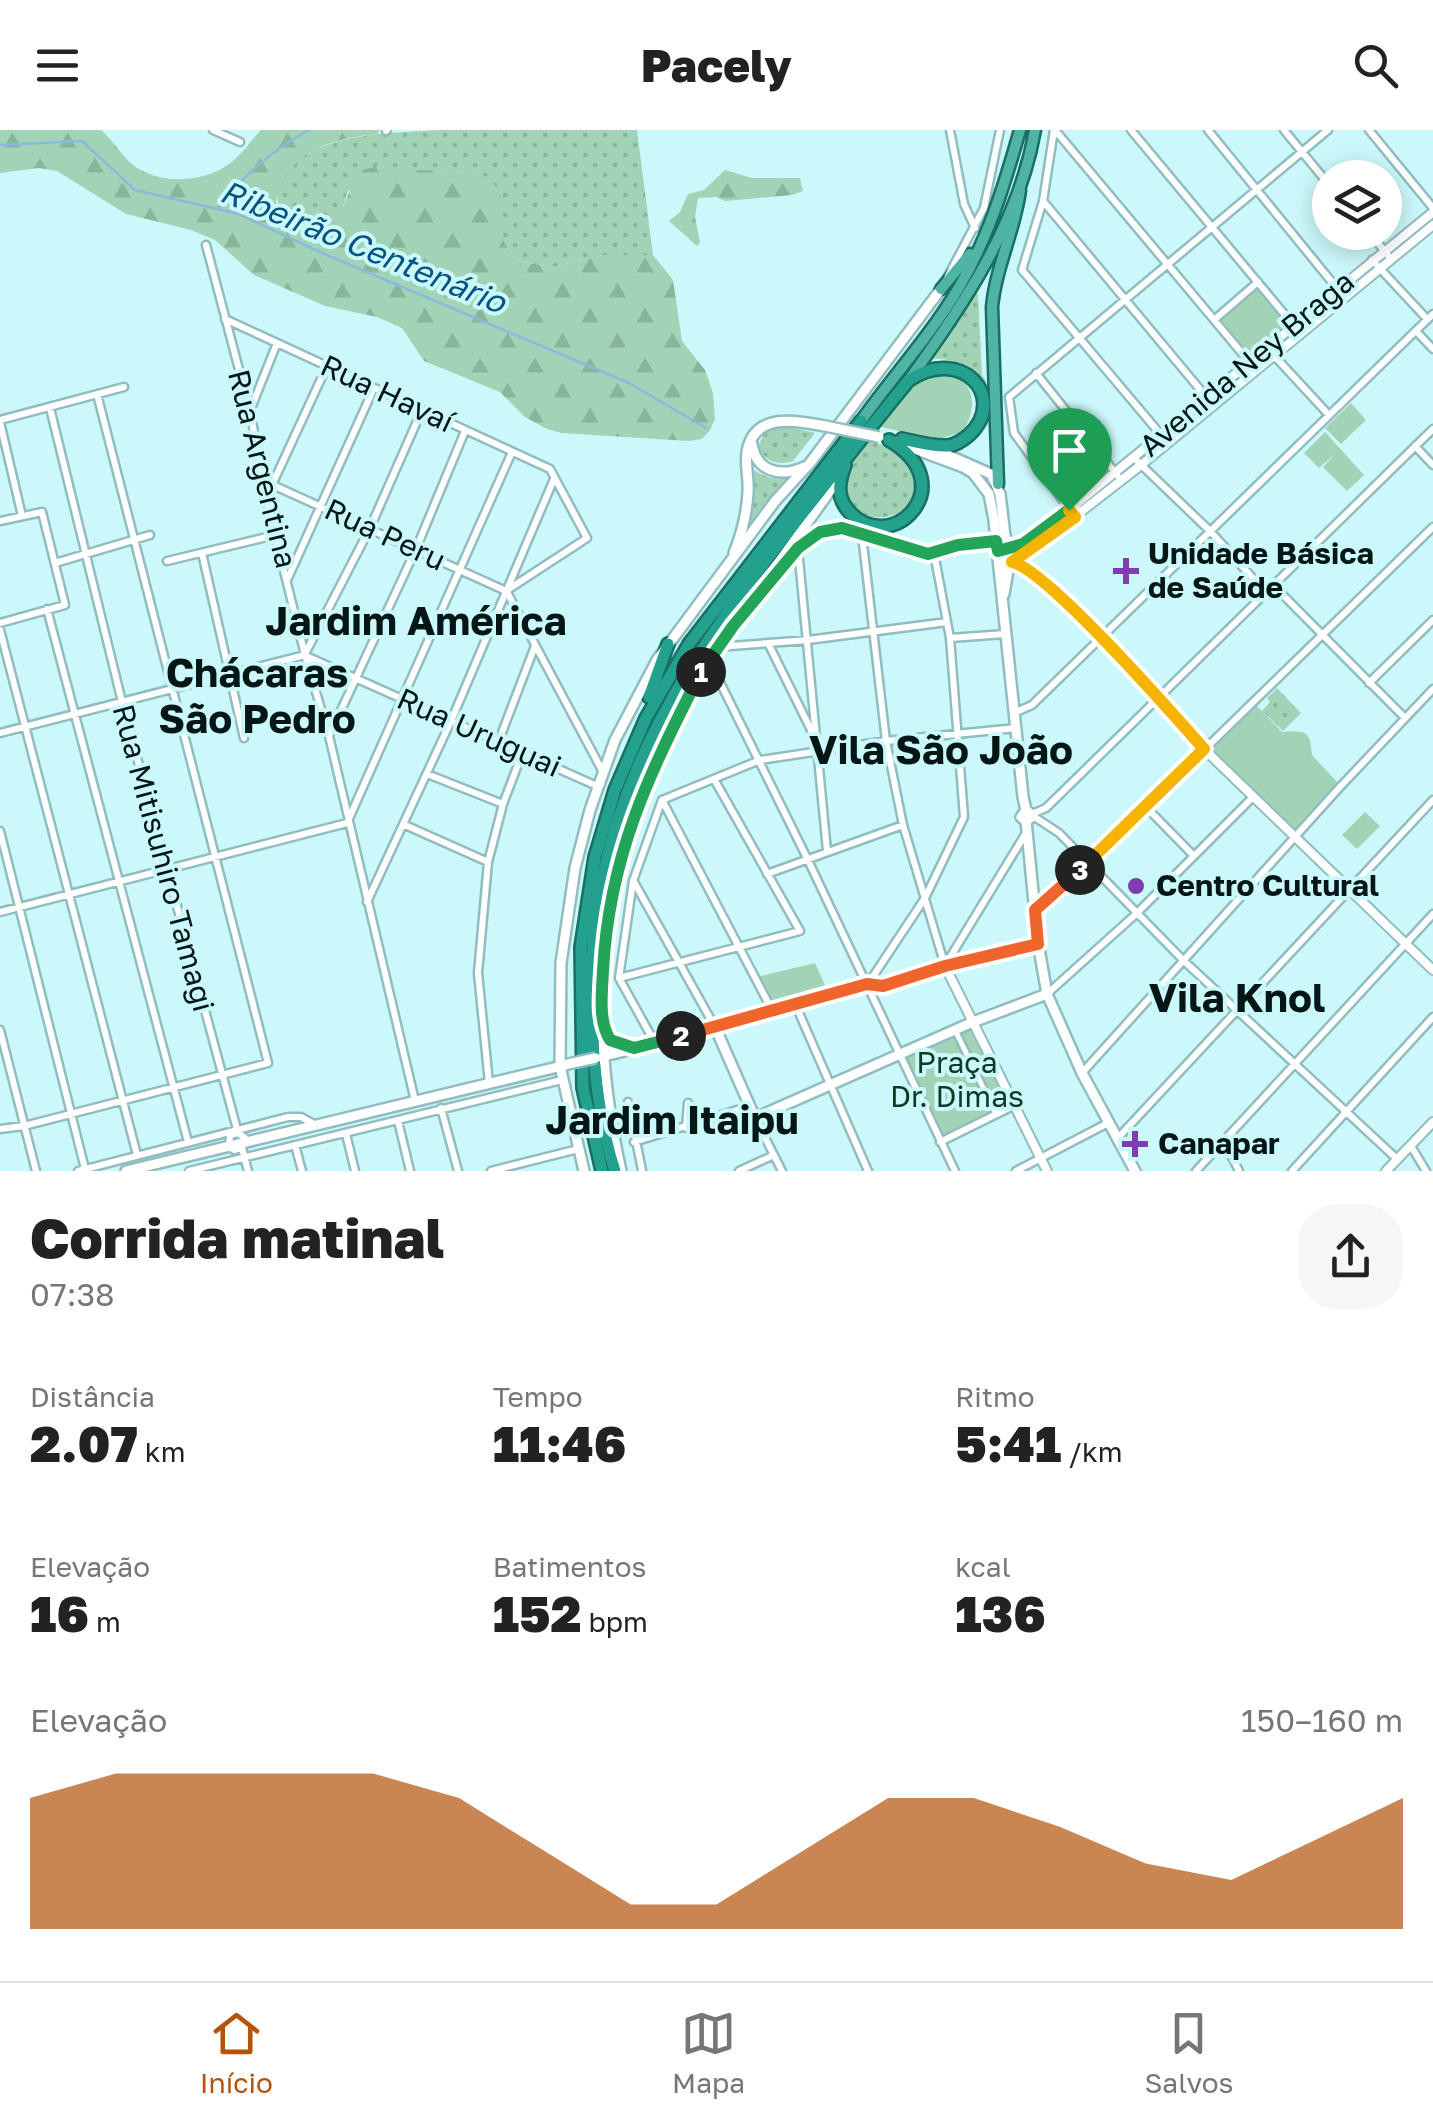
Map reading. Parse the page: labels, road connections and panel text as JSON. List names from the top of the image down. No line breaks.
{"streets":{"street":["Avenida Ney Braga","Rua Havaí","Rua Argentina","Rua Peru","Rua Uruguai","Rua Mitisuhiro Tamagi"]},"crossings":[["Rua Havaí","Rua Argentina"],["Rua Argentina","Rua Peru"],["Rua Argentina","Rua Uruguai"]],"districts":["Jardim América","Chácaras São Pedro","Vila São João","Vila Knol","Jardim Itaipu"],"water":["Ribeirão Centenário"],"parks":["Praça Dr. Dimas"],"places":{"health":["Unidade Básica de Saúde","Canapar"],"other":["Centro Cultural"]},"page":{"header":"Pacely","pins":["1","3","2"],"heading":["Corrida matinal","07:38"],"stats":[["Distância","2.07 km"],["Tempo","11:46"],["Ritmo","5:41 /km"],["Elevação","16 m"],["Batimentos","152 bpm"],["kcal","136"]],"chart":["Elevação","150–160 m"],"tabs":["Início","Mapa","Salvos"]}}
